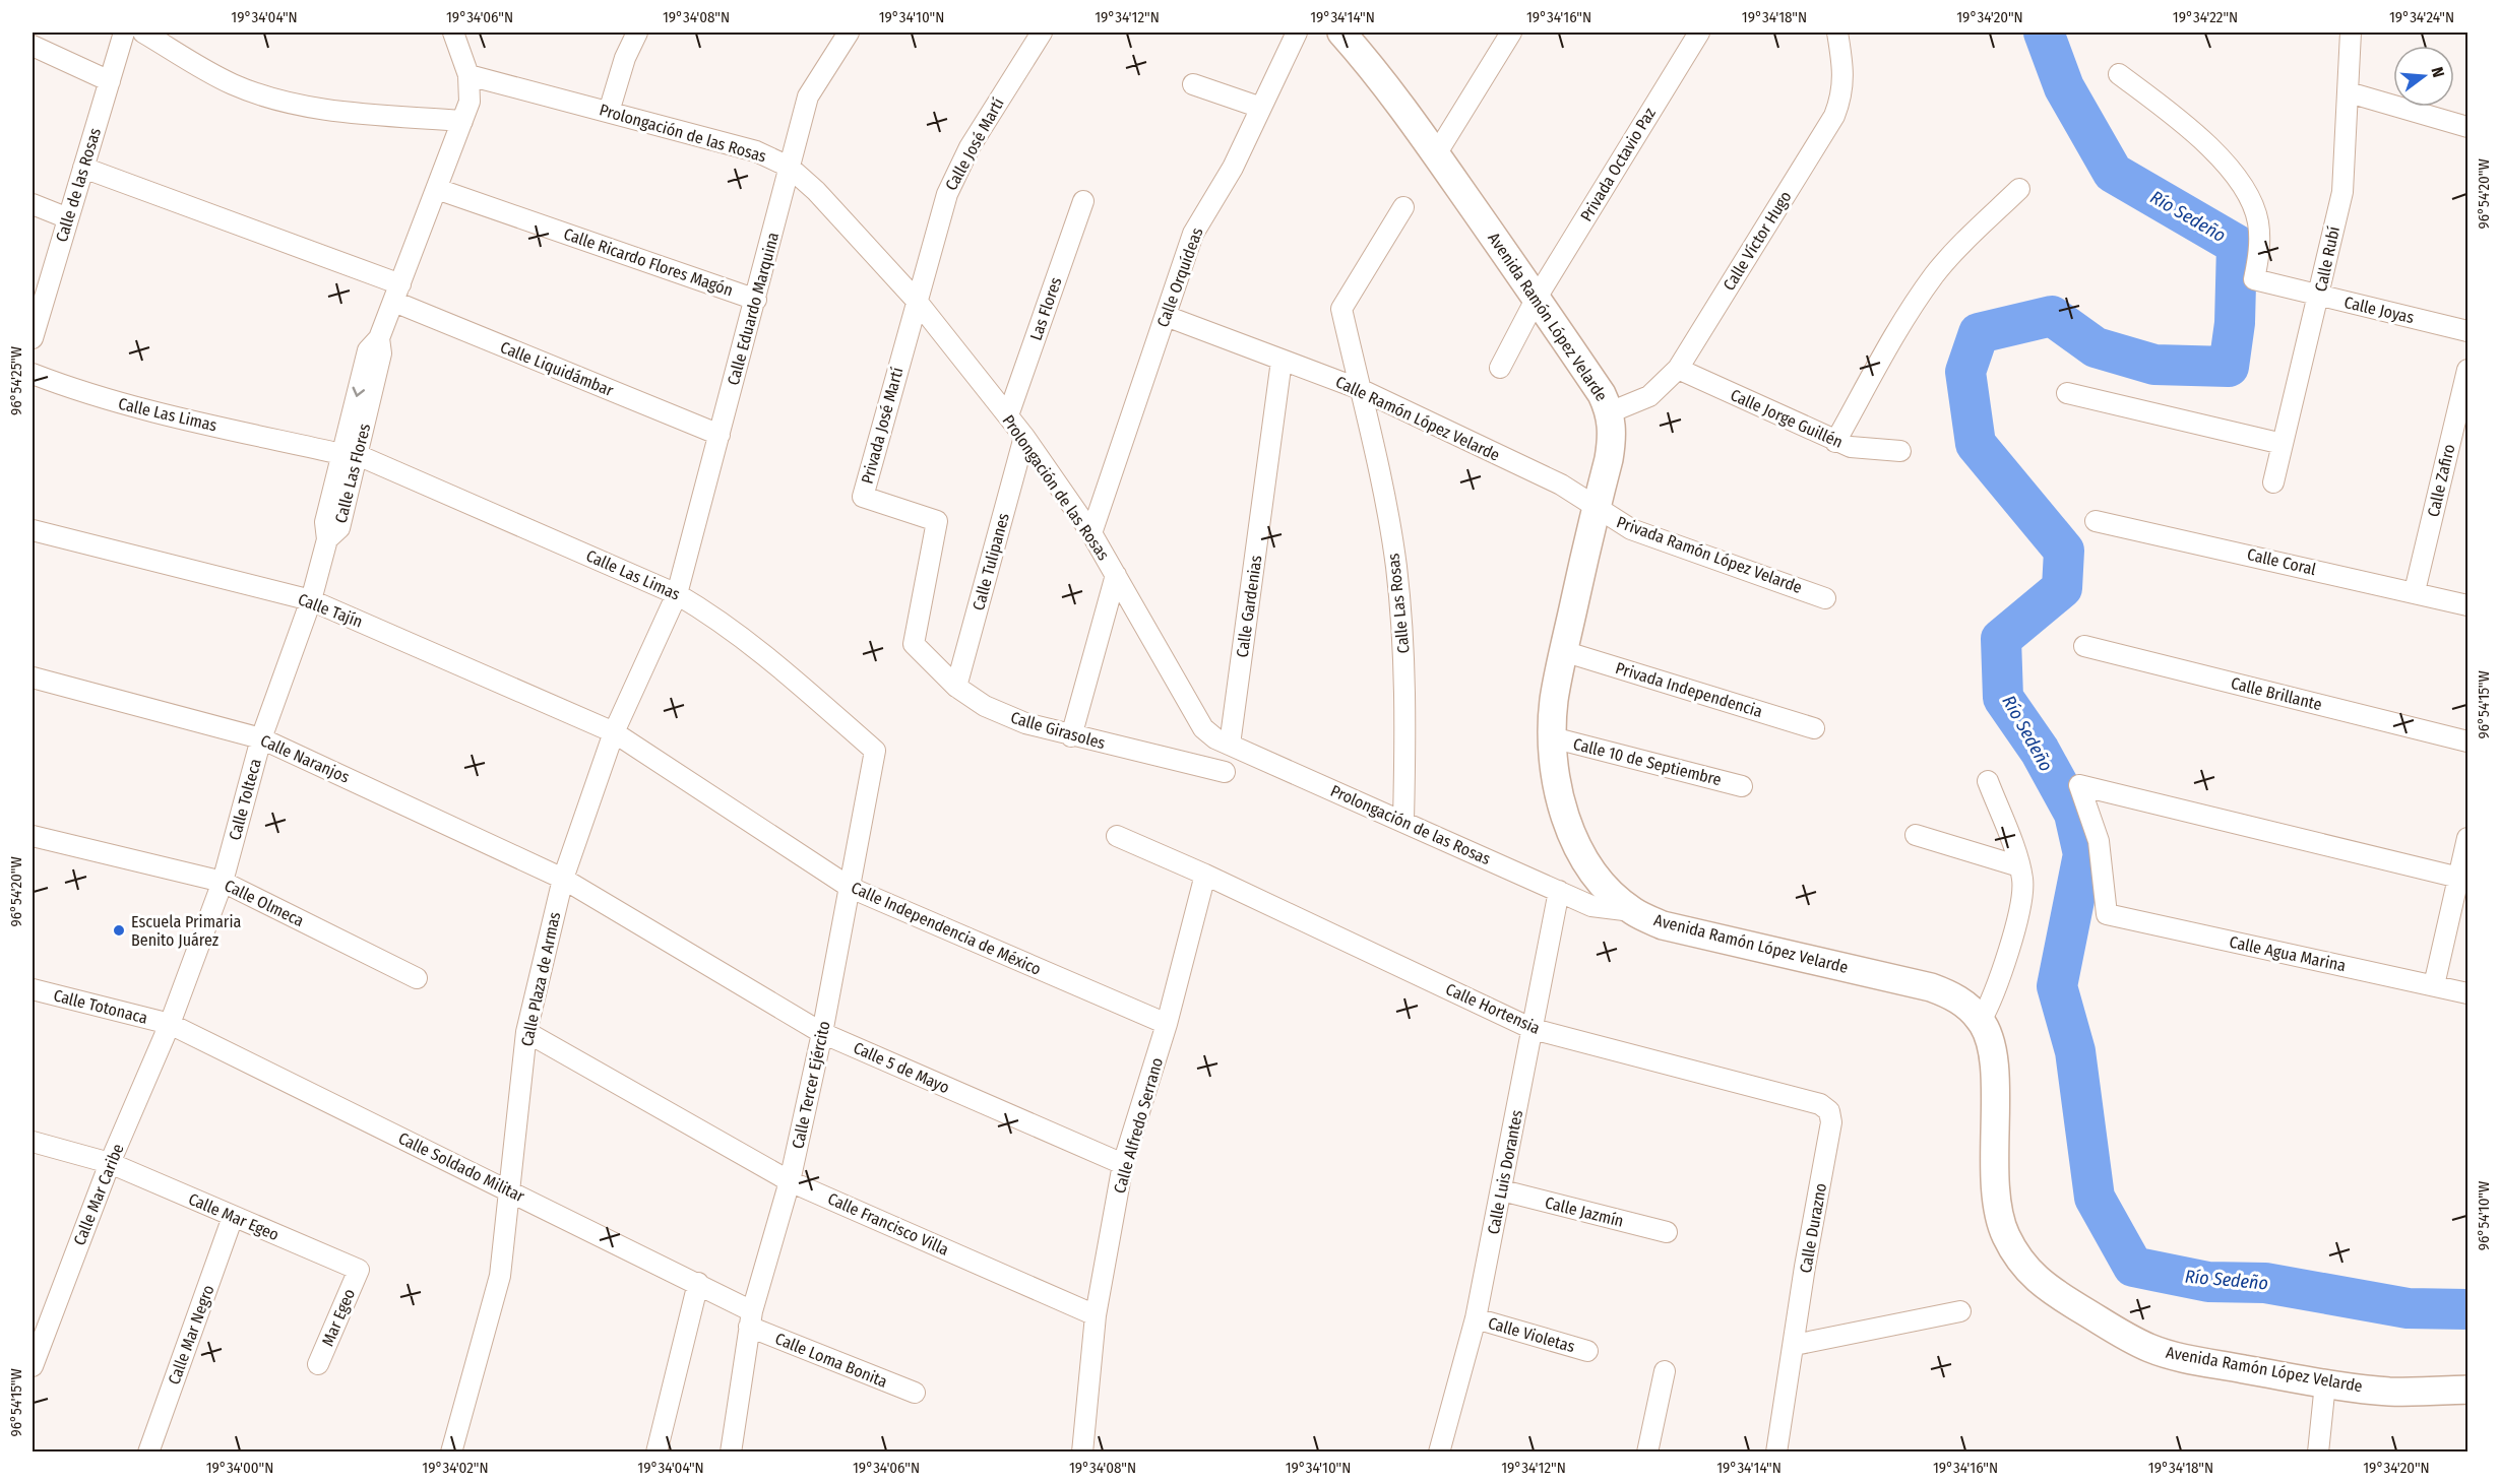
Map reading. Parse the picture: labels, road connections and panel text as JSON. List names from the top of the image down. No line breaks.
{"streets":{"main road":["Avenida Ramón López Velarde"],"street":["Prolongación de las Rosas","Calle José Martí","Privada Octavio Paz","Calle de las Rosas","Calle Víctor Hugo","Calle Rubí","Calle Ricardo Flores Magón","Calle Orquídeas","Calle Eduardo Marquina","Las Flores","Calle Joyas","Calle Liquidámbar","Calle Las Limas","Calle Ramón López Velarde","Calle Jorge Guillén","Privada José Martí","Calle Las Flores","Calle Zafiro","Privada Ramón López Velarde","Calle Tulipanes","Calle Coral","Calle Las Rosas","Calle Gardenias","Calle Tajín","Privada Independencia","Calle Brillante","Calle Girasoles","Calle Naranjos","Calle 10 de Septiembre","Calle Tolteca","Calle Olmeca","Calle Independencia de México","Calle Agua Marina","Calle Plaza de Armas","Calle Totonaca","Calle Hortensia","Calle 5 de Mayo","Calle Tercer Ejército","Calle Alfredo Serrano","Calle Soldado Militar","Calle Luis Dorantes","Calle Mar Caribe","Calle Jazmín","Calle Mar Egeo","Calle Francisco Villa","Calle Durazno","Mar Egeo","Calle Mar Negro","Calle Violetas","Calle Loma Bonita"]},"crossings":[["Prolongación de las Rosas","Calle José Martí"],["Prolongación de las Rosas","Calle Orquídeas"],["Prolongación de las Rosas","Calle Eduardo Marquina"],["Prolongación de las Rosas","Las Flores"],["Prolongación de las Rosas","Avenida Ramón López Velarde"],["Prolongación de las Rosas","Privada José Martí"],["Prolongación de las Rosas","Calle Las Flores"],["Prolongación de las Rosas","Calle Tulipanes"],["Prolongación de las Rosas","Calle Las Rosas"],["Prolongación de las Rosas","Calle Gardenias"],["Prolongación de las Rosas","Calle Luis Dorantes"],["Calle José Martí","Privada José Martí"],["Privada Octavio Paz","Avenida Ramón López Velarde"],["Calle de las Rosas","Calle Liquidámbar"],["Calle Víctor Hugo","Avenida Ramón López Velarde"],["Calle Víctor Hugo","Calle Jorge Guillén"],["Calle Rubí","Calle Joyas"],["Calle Ricardo Flores Magón","Calle Eduardo Marquina"],["Calle Ricardo Flores Magón","Calle Las Flores"],["Calle Orquídeas","Calle Ramón López Velarde"],["Calle Eduardo Marquina","Calle Liquidámbar"],["Calle Eduardo Marquina","Calle Las Limas"],["Calle Eduardo Marquina","Calle Plaza de Armas"],["Avenida Ramón López Velarde","Calle Ramón López Velarde"],["Avenida Ramón López Velarde","Privada Ramón López Velarde"],["Avenida Ramón López Velarde","Privada Independencia"],["Avenida Ramón López Velarde","Calle 10 de Septiembre"],["Calle Liquidámbar","Calle Las Flores"],["Calle Las Limas","Calle Las Flores"],["Calle Las Limas","Calle Plaza de Armas"],["Calle Las Limas","Calle Tercer Ejército"],["Calle Ramón López Velarde","Privada Ramón López Velarde"],["Calle Ramón López Velarde","Calle Las Rosas"],["Calle Ramón López Velarde","Calle Gardenias"],["Privada José Martí","Calle Girasoles"],["Calle Las Flores","Calle Tolteca"],["Calle Zafiro","Calle Coral"],["Calle Tulipanes","Calle Girasoles"],["Calle Tajín","Calle Tolteca"],["Calle Tajín","Calle Independencia de México"],["Calle Tajín","Calle Plaza de Armas"],["Calle Naranjos","Calle Tolteca"],["Calle Naranjos","Calle Plaza de Armas"],["Calle Naranjos","Calle 5 de Mayo"],["Calle Tolteca","Calle Olmeca"],["Calle Tolteca","Calle Totonaca"],["Calle Tolteca","Calle Soldado Militar"],["Calle Tolteca","Calle Mar Caribe"],["Calle Independencia de México","Calle Plaza de Armas"],["Calle Independencia de México","Calle Tercer Ejército"],["Calle Independencia de México","Calle Alfredo Serrano"],["Calle Plaza de Armas","Calle 5 de Mayo"],["Calle Plaza de Armas","Calle Soldado Militar"],["Calle Plaza de Armas","Calle Francisco Villa"],["Calle Totonaca","Calle Soldado Militar"],["Calle Totonaca","Calle Mar Caribe"],["Calle Hortensia","Calle Alfredo Serrano"],["Calle Hortensia","Calle Luis Dorantes"],["Calle Hortensia","Calle Durazno"],["Calle 5 de Mayo","Calle Tercer Ejército"],["Calle 5 de Mayo","Calle Alfredo Serrano"],["Calle Tercer Ejército","Calle Soldado Militar"],["Calle Tercer Ejército","Calle Francisco Villa"],["Calle Tercer Ejército","Calle Loma Bonita"],["Calle Alfredo Serrano","Calle Francisco Villa"],["Calle Soldado Militar","Calle Mar Caribe"],["Calle Soldado Militar","Calle Loma Bonita"],["Calle Luis Dorantes","Calle Jazmín"],["Calle Luis Dorantes","Calle Violetas"],["Calle Mar Caribe","Calle Mar Egeo"],["Calle Mar Egeo","Mar Egeo"],["Calle Mar Egeo","Calle Mar Negro"]],"water":["Río Sedeño"],"places":["Escuela Primaria Benito Juárez"],"north":"right","coordinates":["19°34'04\"N","19°34'06\"N","19°34'08\"N","19°34'10\"N","19°34'12\"N","19°34'14\"N","19°34'16\"N","19°34'18\"N","19°34'20\"N","19°34'22\"N","19°34'24\"N","96°54'20\"W","96°54'25\"W","96°54'15\"W","96°54'10\"W","19°34'00\"N","19°34'02\"N"]}
